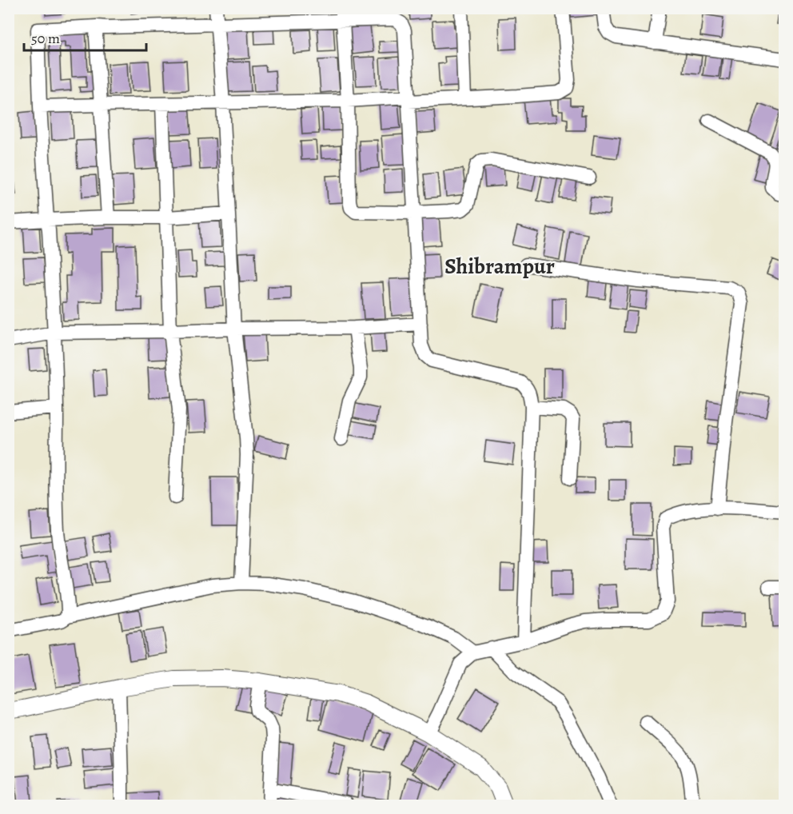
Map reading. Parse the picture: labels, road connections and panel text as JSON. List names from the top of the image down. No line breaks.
{"districts":["Shibrampur"],"scale_bar":"50 m"}
